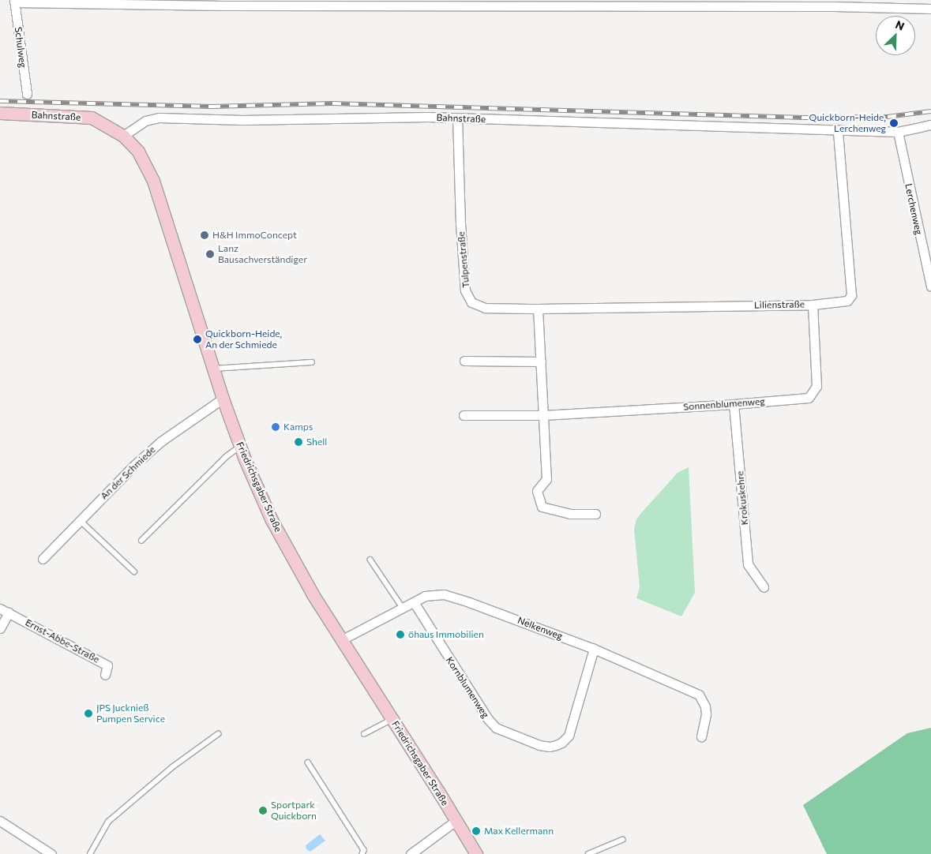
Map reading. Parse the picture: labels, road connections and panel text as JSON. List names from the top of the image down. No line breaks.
{"streets":{"main road":["Bahnstraße","Friedrichsgaber Straße"],"street":["Schulweg","Lerchenweg","Tulpenstraße","Lilienstraße","Sonnenblumenweg","An der Schmiede","Krokuskehre","Nelkenweg","Ernst-Abbe-Straße","Kornblumenweg"]},"crossings":[["Bahnstraße","Lerchenweg"],["Bahnstraße","Tulpenstraße"],["Bahnstraße","Lilienstraße"],["Bahnstraße","Friedrichsgaber Straße"],["Tulpenstraße","Lilienstraße"],["Lilienstraße","Sonnenblumenweg"],["Sonnenblumenweg","Krokuskehre"],["An der Schmiede","Friedrichsgaber Straße"],["Friedrichsgaber Straße","Nelkenweg"],["Nelkenweg","Kornblumenweg"]],"places":["Quickborn-Heide, Lerchenweg","H&H ImmoConcept","Lanz Bausachverständiger","Quickborn-Heide, An der Schmiede","Kamps","Shell","öhaus Immobilien","JPS Jucknieß Pumpen Service","Sportpark Quickborn","Max Kellermann"],"north":"top right"}
